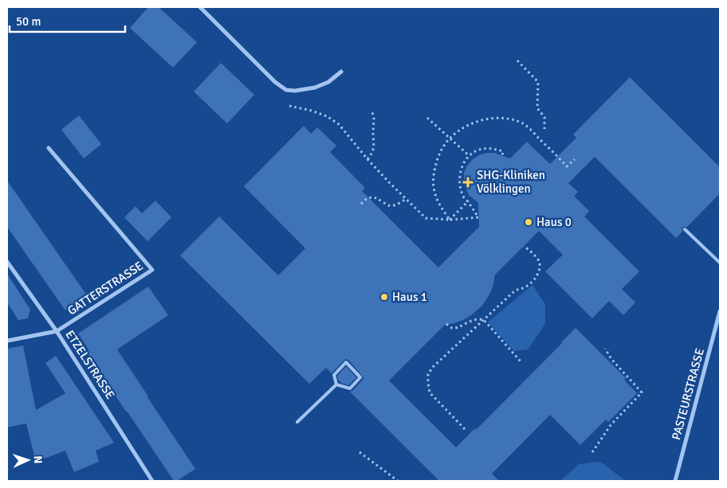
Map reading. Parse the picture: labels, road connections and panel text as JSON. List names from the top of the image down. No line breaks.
{"streets":{"street":["GATTERSTRASSE","ETZELSTRASSE","PASTEURSTRASSE"]},"crossings":[["GATTERSTRASSE","ETZELSTRASSE"]],"places":{"health":["SHG-Kliniken Völklingen"],"other":["Haus 0","Haus 1"]},"scale_bar":"50 m","north":"right"}
